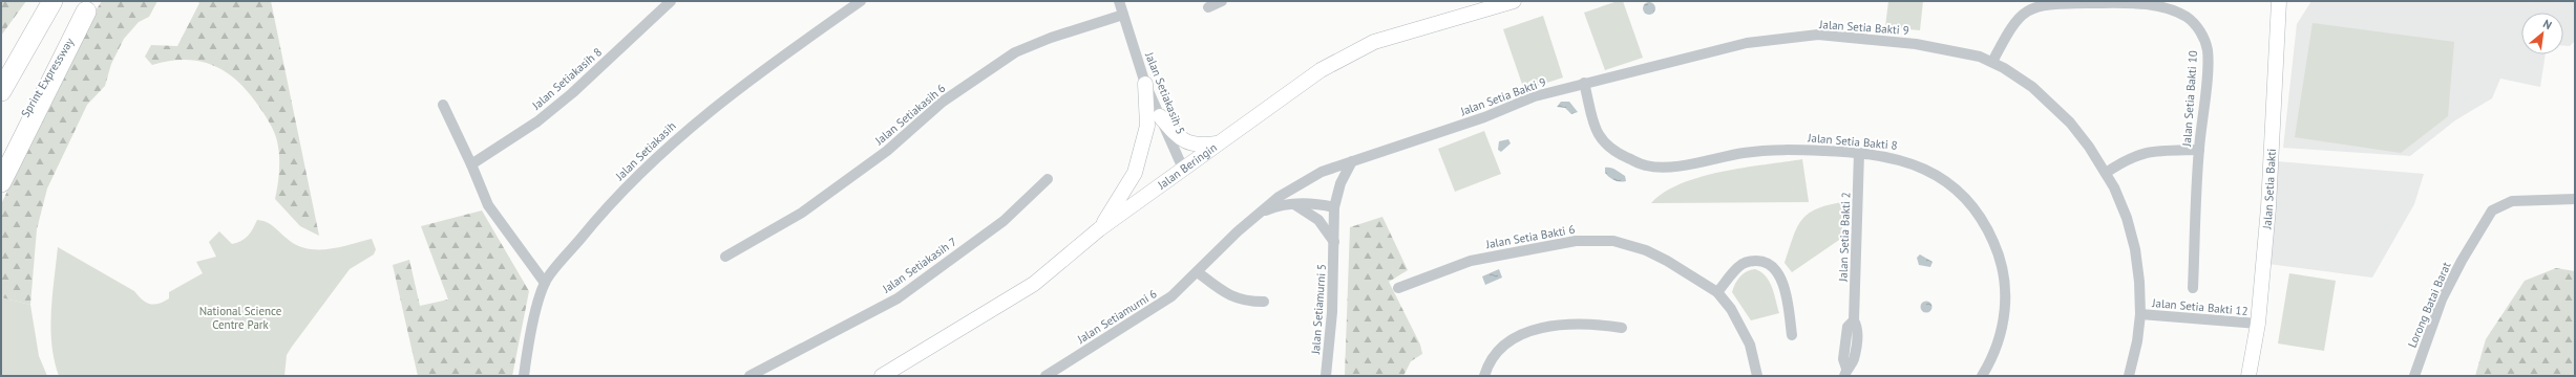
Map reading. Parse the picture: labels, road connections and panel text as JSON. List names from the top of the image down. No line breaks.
{"streets":{"highway":["Sprint Expressway"],"street":["Jalan Setia Bakti 9","Jalan Setiakasih 8","Jalan Setiakasih 5","Jalan Setia Bakti 10","Jalan Setiakasih 6","Jalan Setia Bakti 8","Jalan Setiakasih","Jalan Beringin","Jalan Setia Bakti","Jalan Setia Bakti 6","Jalan Setia Bakti 2","Jalan Setiakasih 7","Lorong Batai Barat","Jalan Setia Bakti 12","Jalan Setiamurni 5","Jalan Setiamurni 6"]},"crossings":[["Jalan Setia Bakti 9","Jalan Setia Bakti 10"],["Jalan Setia Bakti 9","Jalan Setia Bakti 8"],["Jalan Setia Bakti 9","Jalan Setia Bakti 12"],["Jalan Setia Bakti 9","Jalan Setiamurni 5"],["Jalan Setia Bakti 9","Jalan Setiamurni 6"],["Jalan Setiakasih 5","Jalan Setiakasih 6"],["Jalan Setiakasih 5","Jalan Beringin"],["Jalan Setia Bakti 8","Jalan Setia Bakti 2"],["Jalan Setia Bakti","Jalan Setia Bakti 12"],["Jalan Setiamurni 5","Jalan Setiamurni 6"]],"parks":["National Science Centre Park"],"north":"top right"}
